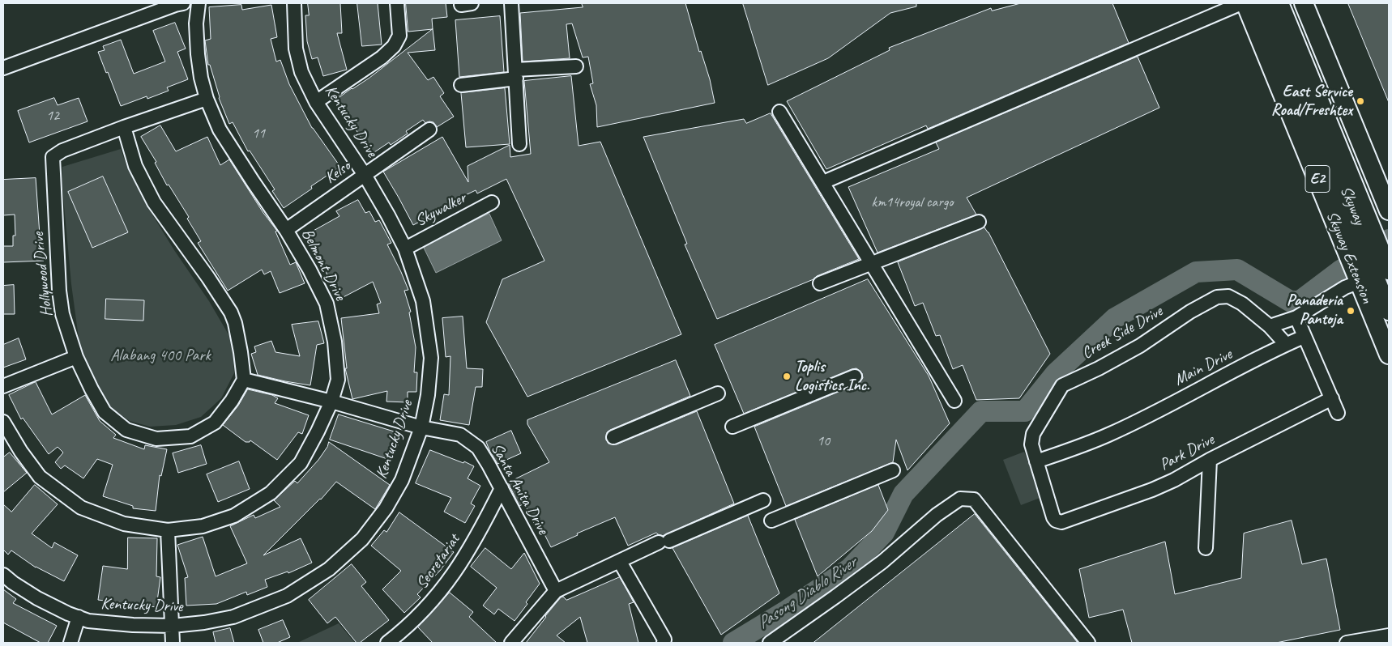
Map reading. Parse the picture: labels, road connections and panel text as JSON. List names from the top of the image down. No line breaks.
{"streets":{"highway":["E2","Skyway","Skyway Extension"],"street":["Kentucky Drive","Kelso","Skywalker","Belmont Drive","Hollywood Drive","Creek Side Drive","Main Drive","Park Drive","Santa Anita Drive","Secretariat"]},"crossings":[["Kentucky Drive","Kelso"],["Kentucky Drive","Skywalker"],["Kentucky Drive","Santa Anita Drive"],["Kelso","Belmont Drive"],["Belmont Drive","Hollywood Drive"],["Belmont Drive","Santa Anita Drive"],["Hollywood Drive","Santa Anita Drive"],["Creek Side Drive","Main Drive"],["Creek Side Drive","Park Drive"],["Santa Anita Drive","Secretariat"]],"water":["Pasong Diablo River"],"parks":["Alabang 400 Park"],"places":["East Service Road/Freshtex","Panaderia Pantoja","Toplis Logistics Inc."],"house_numbers":["12","11","km14royal cargo","10"]}
